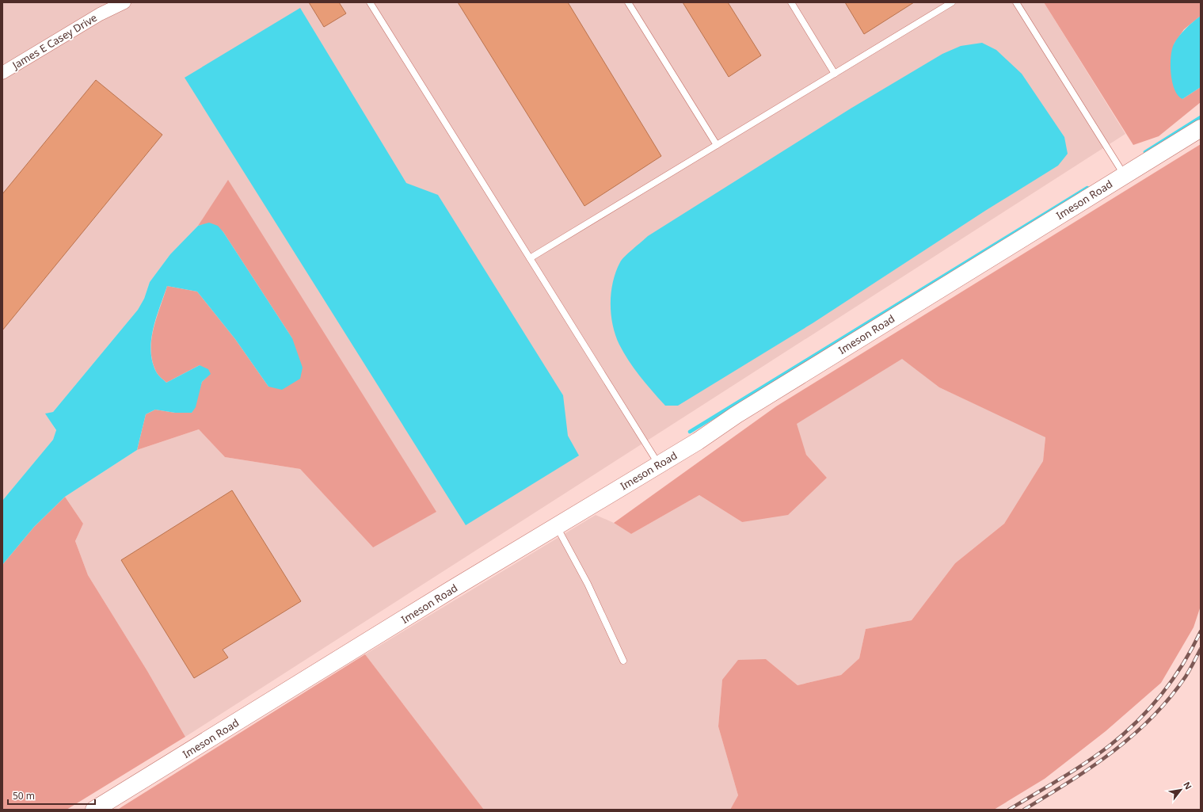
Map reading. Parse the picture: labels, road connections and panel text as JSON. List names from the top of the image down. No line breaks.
{"streets":{"street":["James E Casey Drive","Imeson Road"]},"scale_bar":"50 m","north":"top right"}
